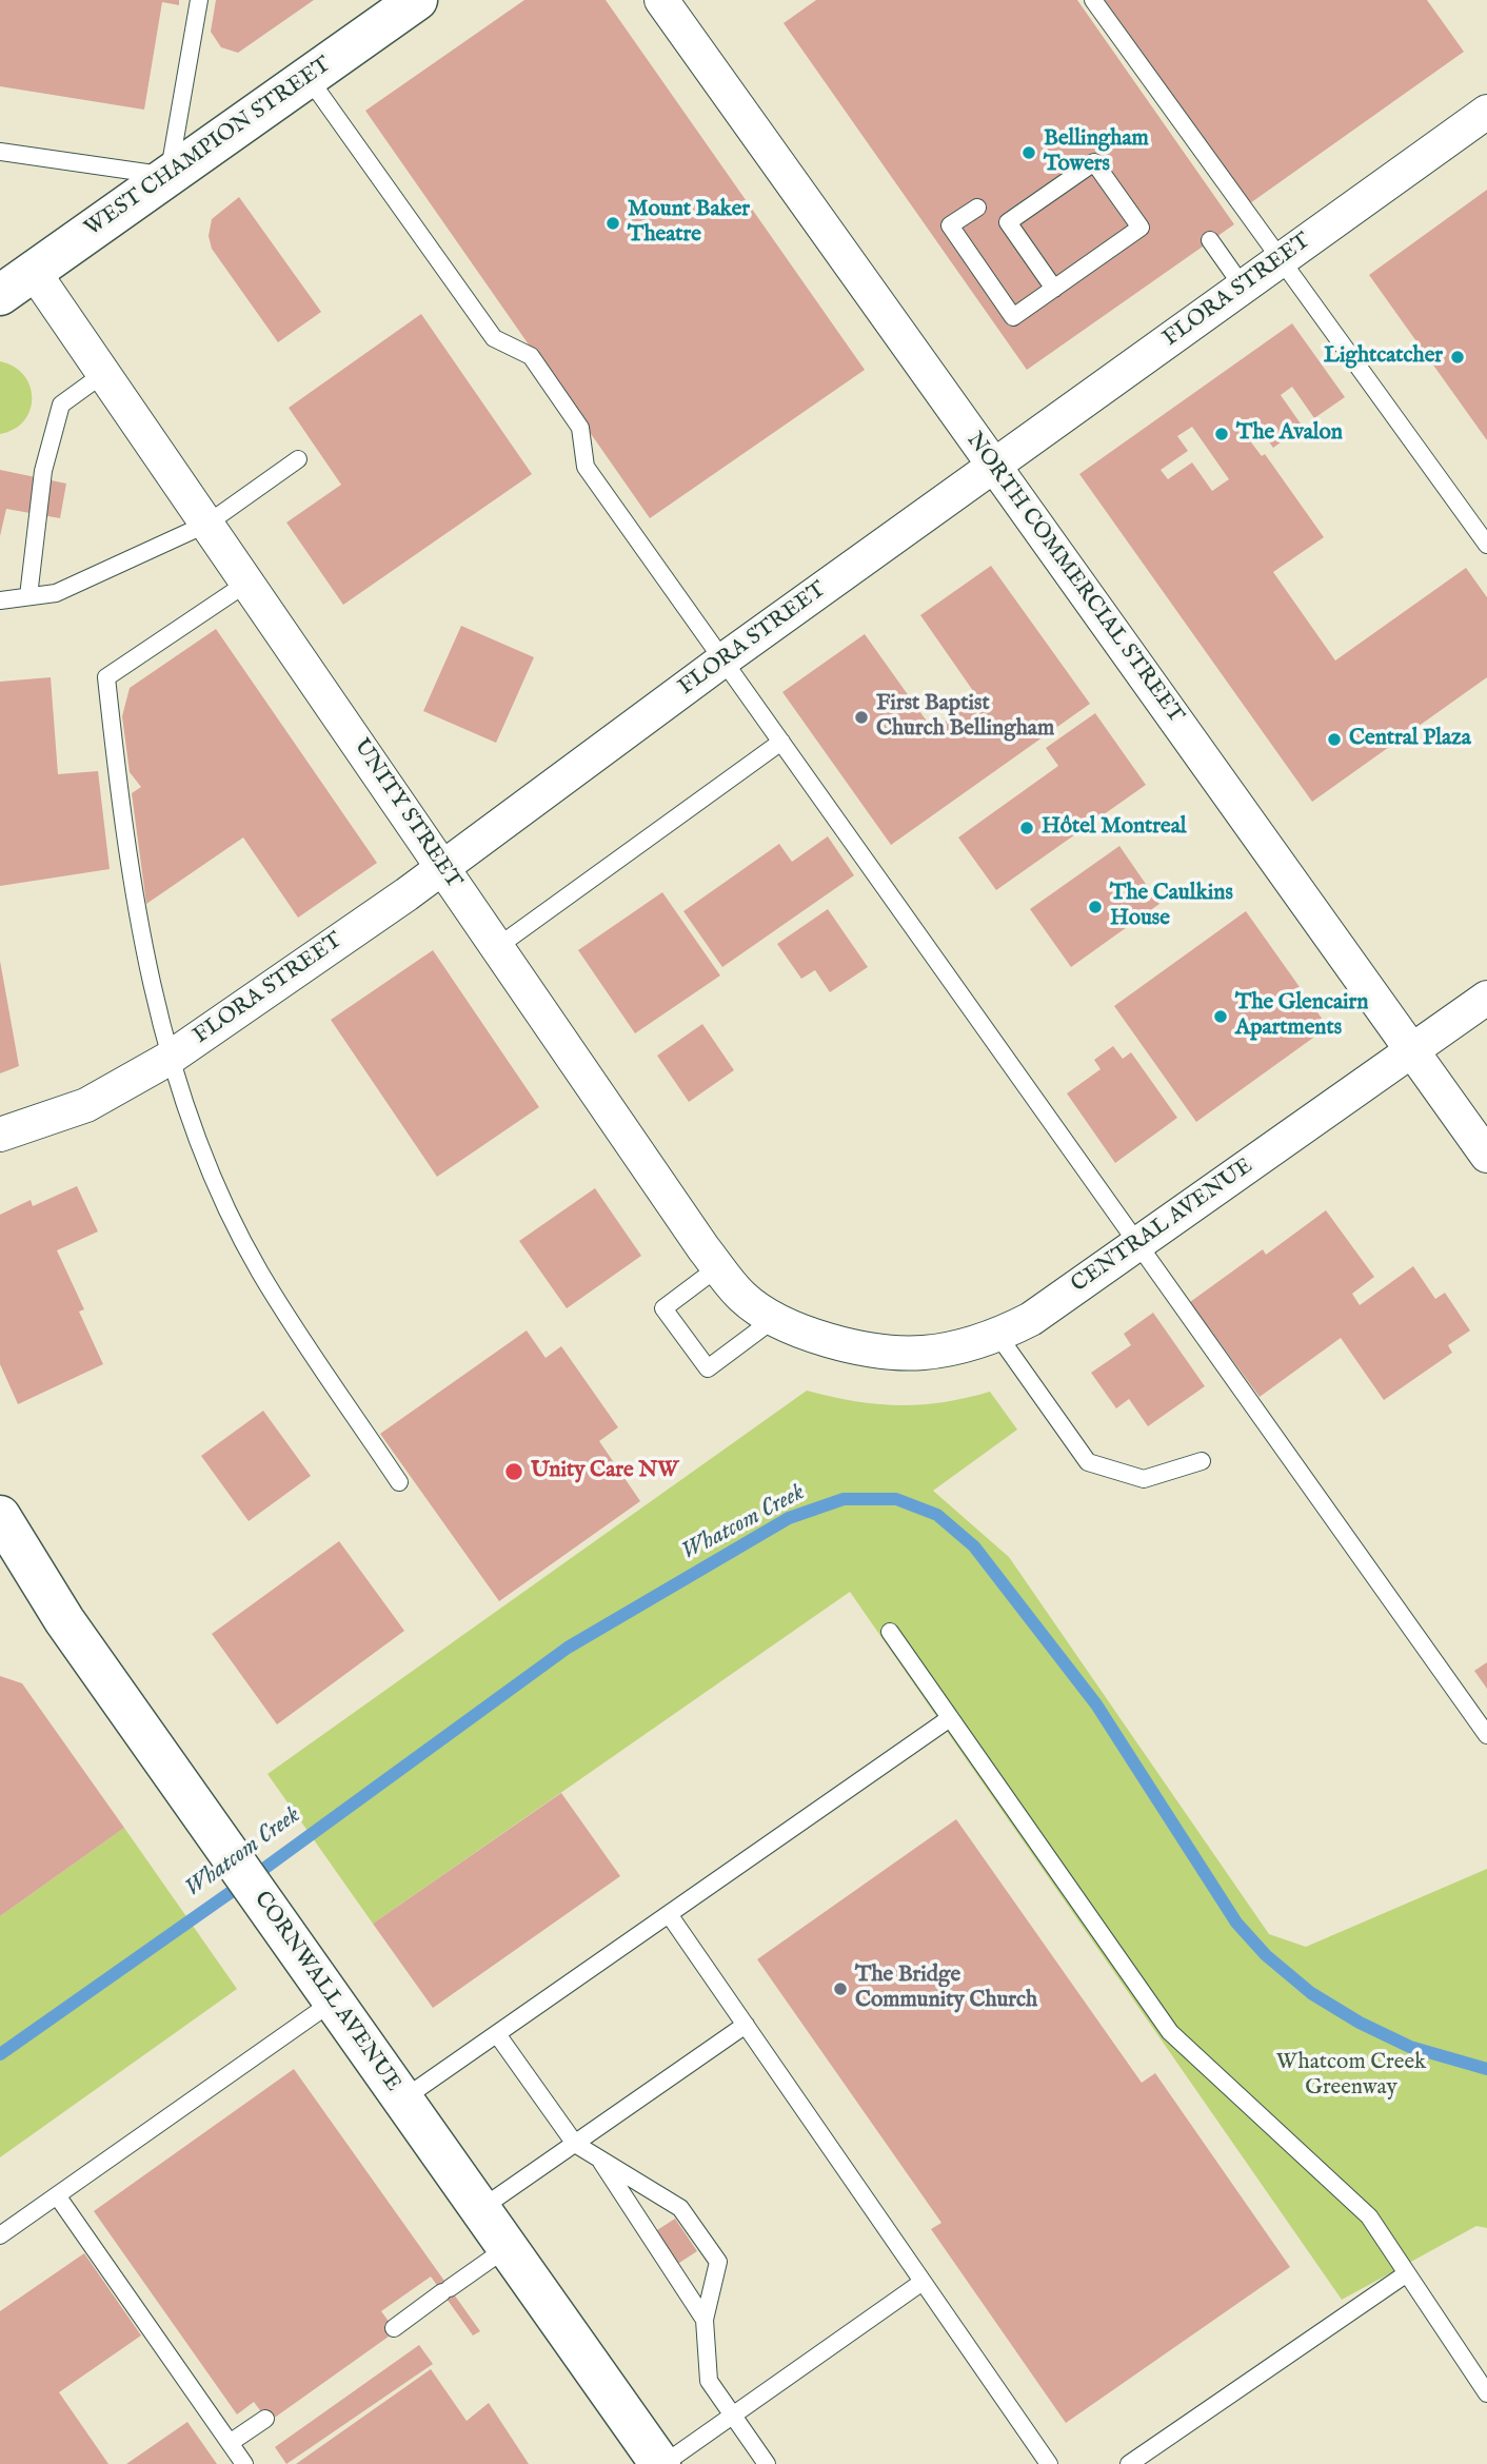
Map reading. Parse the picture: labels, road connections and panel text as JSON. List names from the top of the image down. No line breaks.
{"streets":{"street":["WEST CHAMPION STREET","FLORA STREET","NORTH COMMERCIAL STREET","UNITY STREET","CENTRAL AVENUE","CORNWALL AVENUE"]},"crossings":[["WEST CHAMPION STREET","UNITY STREET"],["FLORA STREET","NORTH COMMERCIAL STREET"],["FLORA STREET","UNITY STREET"],["NORTH COMMERCIAL STREET","CENTRAL AVENUE"],["UNITY STREET","CENTRAL AVENUE"]],"water":["Whatcom Creek"],"parks":["Whatcom Creek Greenway"],"places":["Bellingham Towers","Mount Baker Theatre","Lightcatcher","The Avalon","First Baptist Church Bellingham","Central Plaza","Hôtel Montreal","The Caulkins House","The Glencairn Apartments","Unity Care NW","The Bridge Community Church"]}
